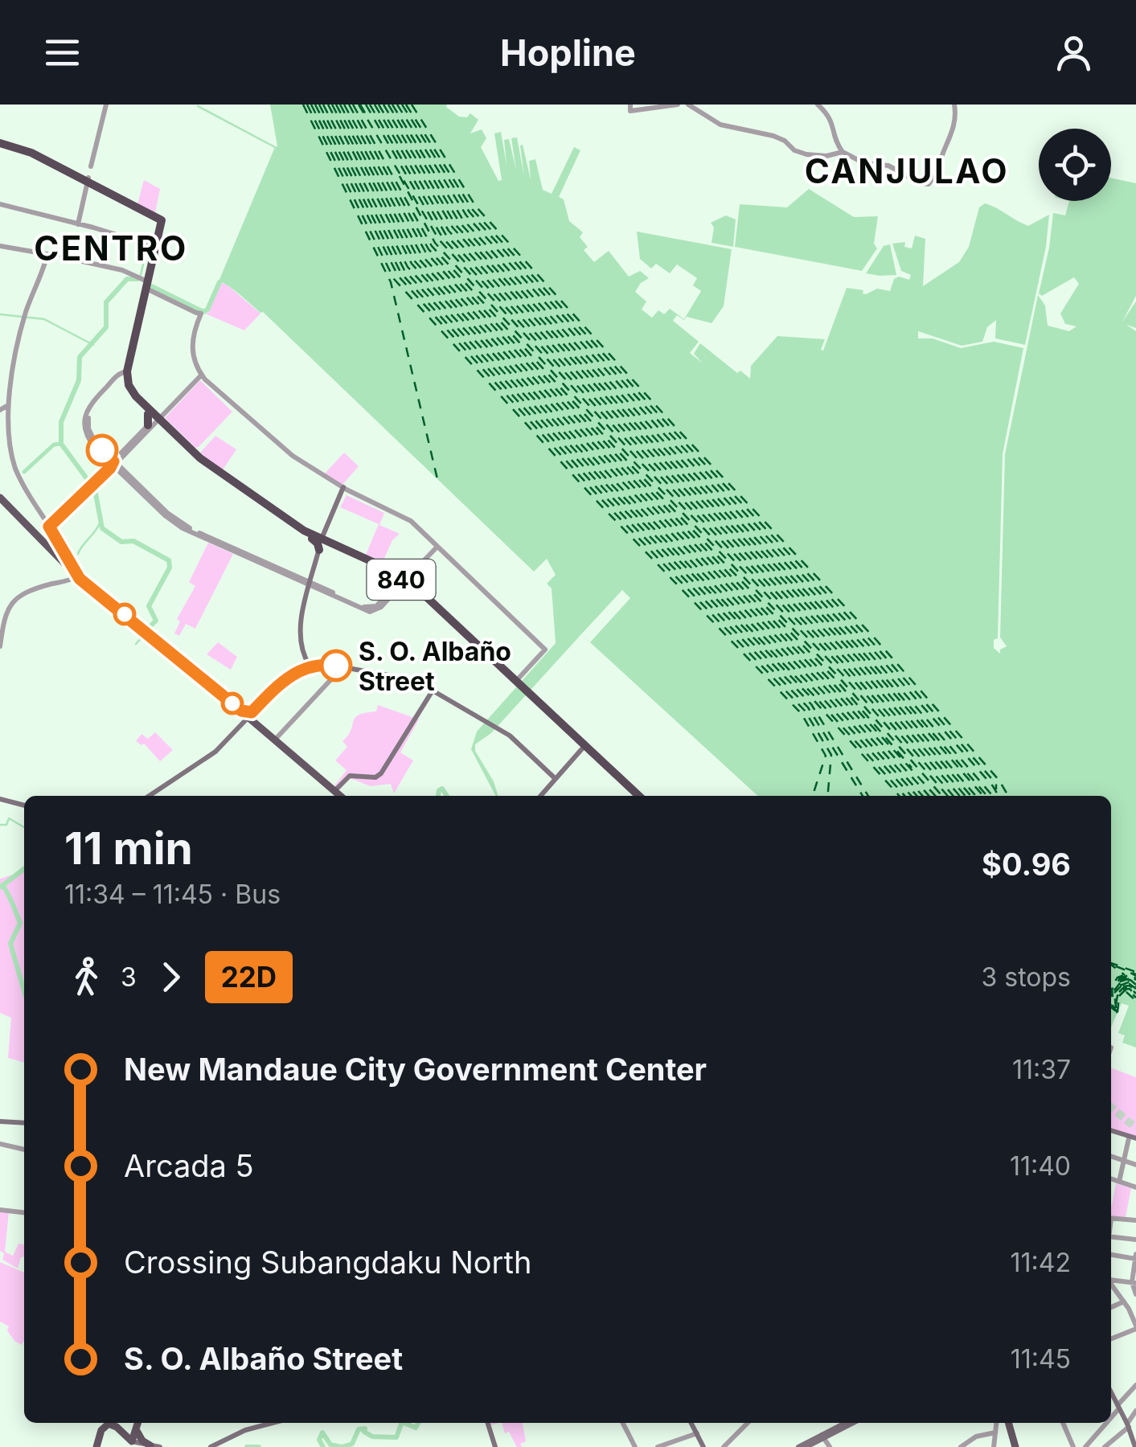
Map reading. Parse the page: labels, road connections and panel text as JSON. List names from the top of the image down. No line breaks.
{"streets":{"highway":["840"]},"districts":["CANJULAO","CENTRO"],"places":["S. O. Albaño Street"],"lines":["bus line 22D"],"page":{"header":"Hopline","heading":["11 min","11:34 – 11:45 · Bus","$0.96"],"legs":["3","22D","3 stops"],"list":[{"name":"New Mandaue City Government Center","value":"11:37"},{"name":"Arcada 5","value":"11:40"},{"name":"Crossing Subangdaku North","value":"11:42"},{"name":"S. O. Albaño Street","value":"11:45"}]}}
